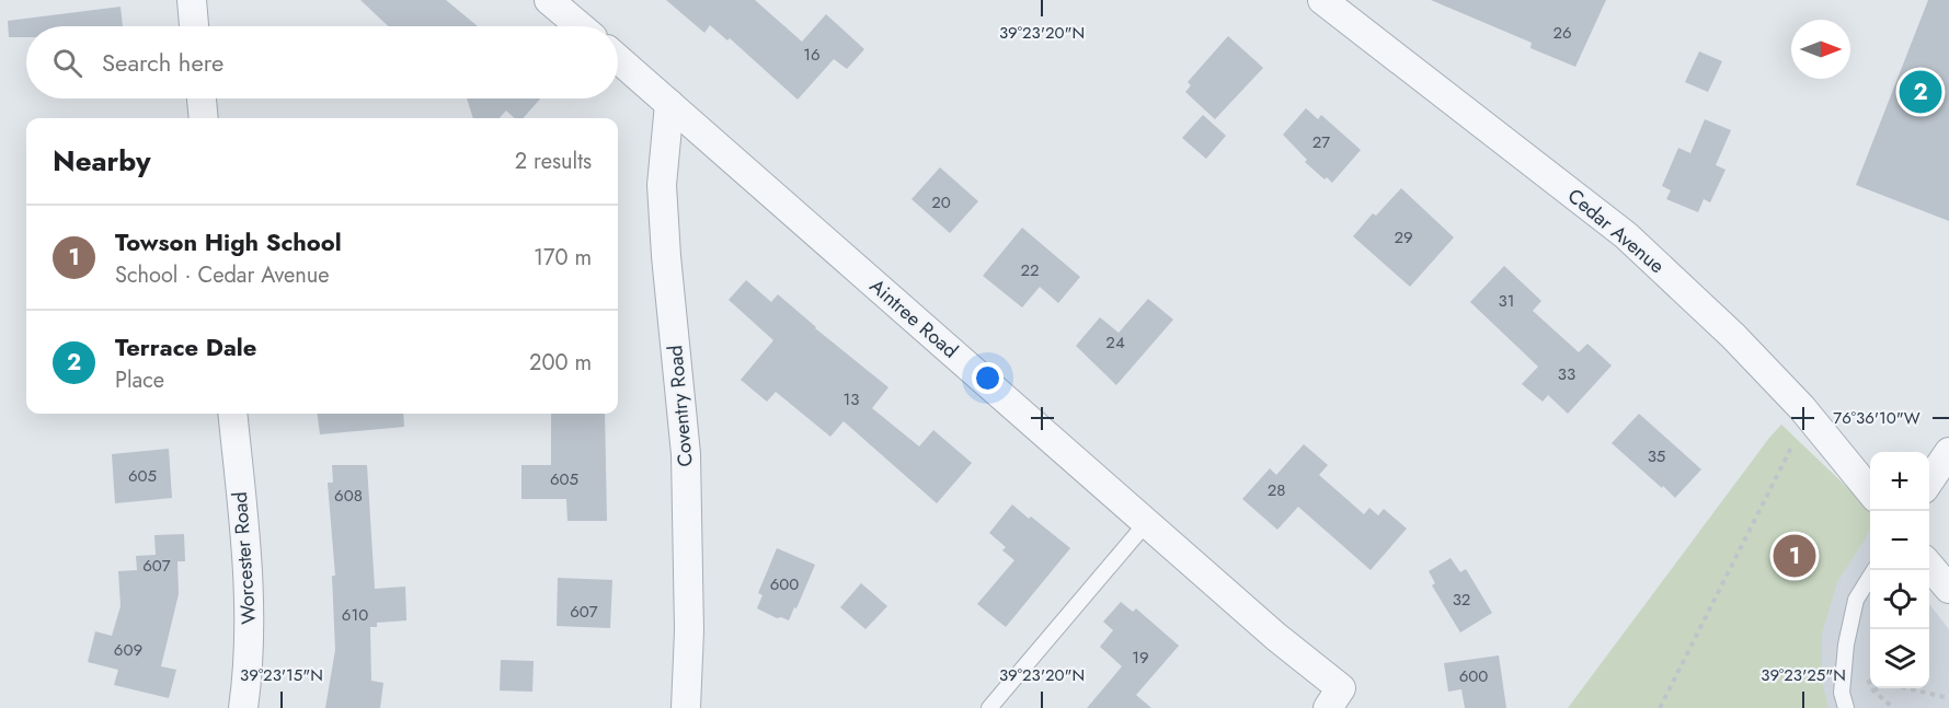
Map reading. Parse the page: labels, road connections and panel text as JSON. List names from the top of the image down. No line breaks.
{"streets":{"street":["Cedar Avenue","Aintree Road","Coventry Road","Worcester Road"]},"crossings":[["Aintree Road","Coventry Road"]],"house_numbers":["26","16","27","20","29","22","31","24","33","13","35","605","605","28","608","607","600","32","607","610","609","19","600"],"north":"right","page":{"search":"Search here","pins":["2","1"],"heading":["Nearby","2 results"],"list":[{"mark":"1","name":"Towson High School","note":"School · Cedar Avenue","value":"170 m"},{"mark":"2","name":"Terrace Dale","note":"Place","value":"200 m"}],"map_buttons":["+","−"]},"coordinates":["39°23'20\"N","76°36'10\"W","39°23'15\"N","39°23'25\"N"]}
